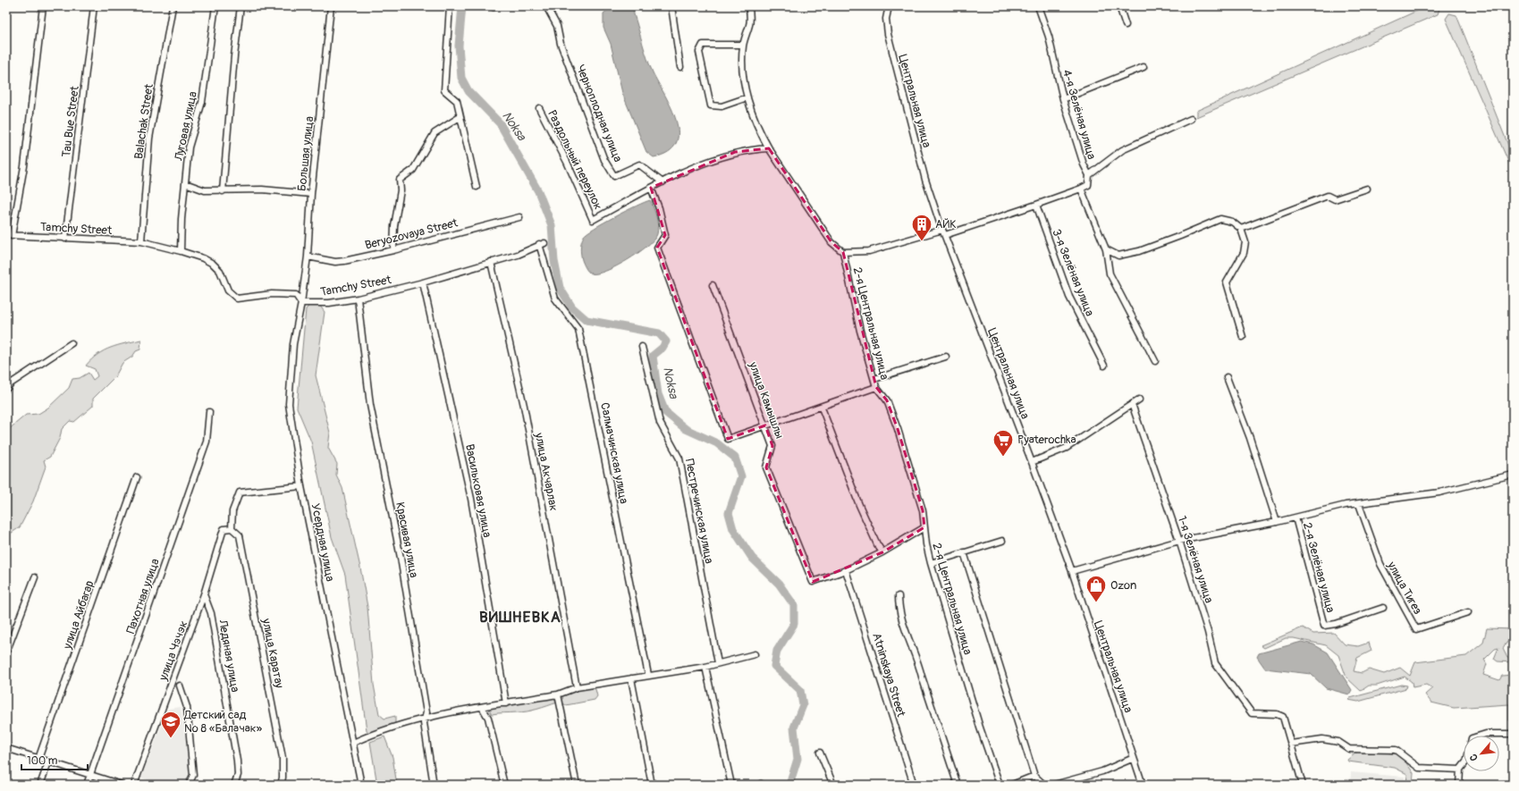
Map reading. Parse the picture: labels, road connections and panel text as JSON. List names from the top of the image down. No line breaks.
{"streets":{"street":["Центральная улица","Черноплодная улица","4-я Зелёная улица","Tau Bue Street","Balachak Street","Луговая улица","Большая улица","Раздольный переулок","Tamchy Street","Beryozovaya Street","3-я Зелёная улица","2-я Центральная улица","улица Камышлы","Салмачинская улица","улица Акчарлак","Васильковая улица","Пестречинская улица","Красивая улица","Усердная улица","1-я Зелёная улица","2-я Зелёная улица","улица Тигез","Пахотная улица","улица Айбагар","улица Чэчэк","улица Каратау","Ледяная улица","Atninskaya Street"]},"crossings":[["Tau Bue Street","Tamchy Street"],["Balachak Street","Tamchy Street"],["Луговая улица","Tamchy Street"],["Большая улица","Tamchy Street"],["Большая улица","Beryozovaya Street"],["Большая улица","Усердная улица"],["Tamchy Street","Салмачинская улица"],["Tamchy Street","улица Акчарлак"],["Tamchy Street","Васильковая улица"],["Tamchy Street","Красивая улица"],["Tamchy Street","Усердная улица"],["улица Камышлы","Atninskaya Street"],["улица Чэчэк","улица Каратау"],["улица Чэчэк","Ледяная улица"]],"districts":["ВИШНЕВКА"],"water":["Noksa"],"places":{"building":["АЙК"],"supermarket":["Pyaterochka"],"shop":["Ozon"],"school or university":["Детский сад № 8 «Балачак»"]},"scale_bar":"100 m","north":"bottom left"}
